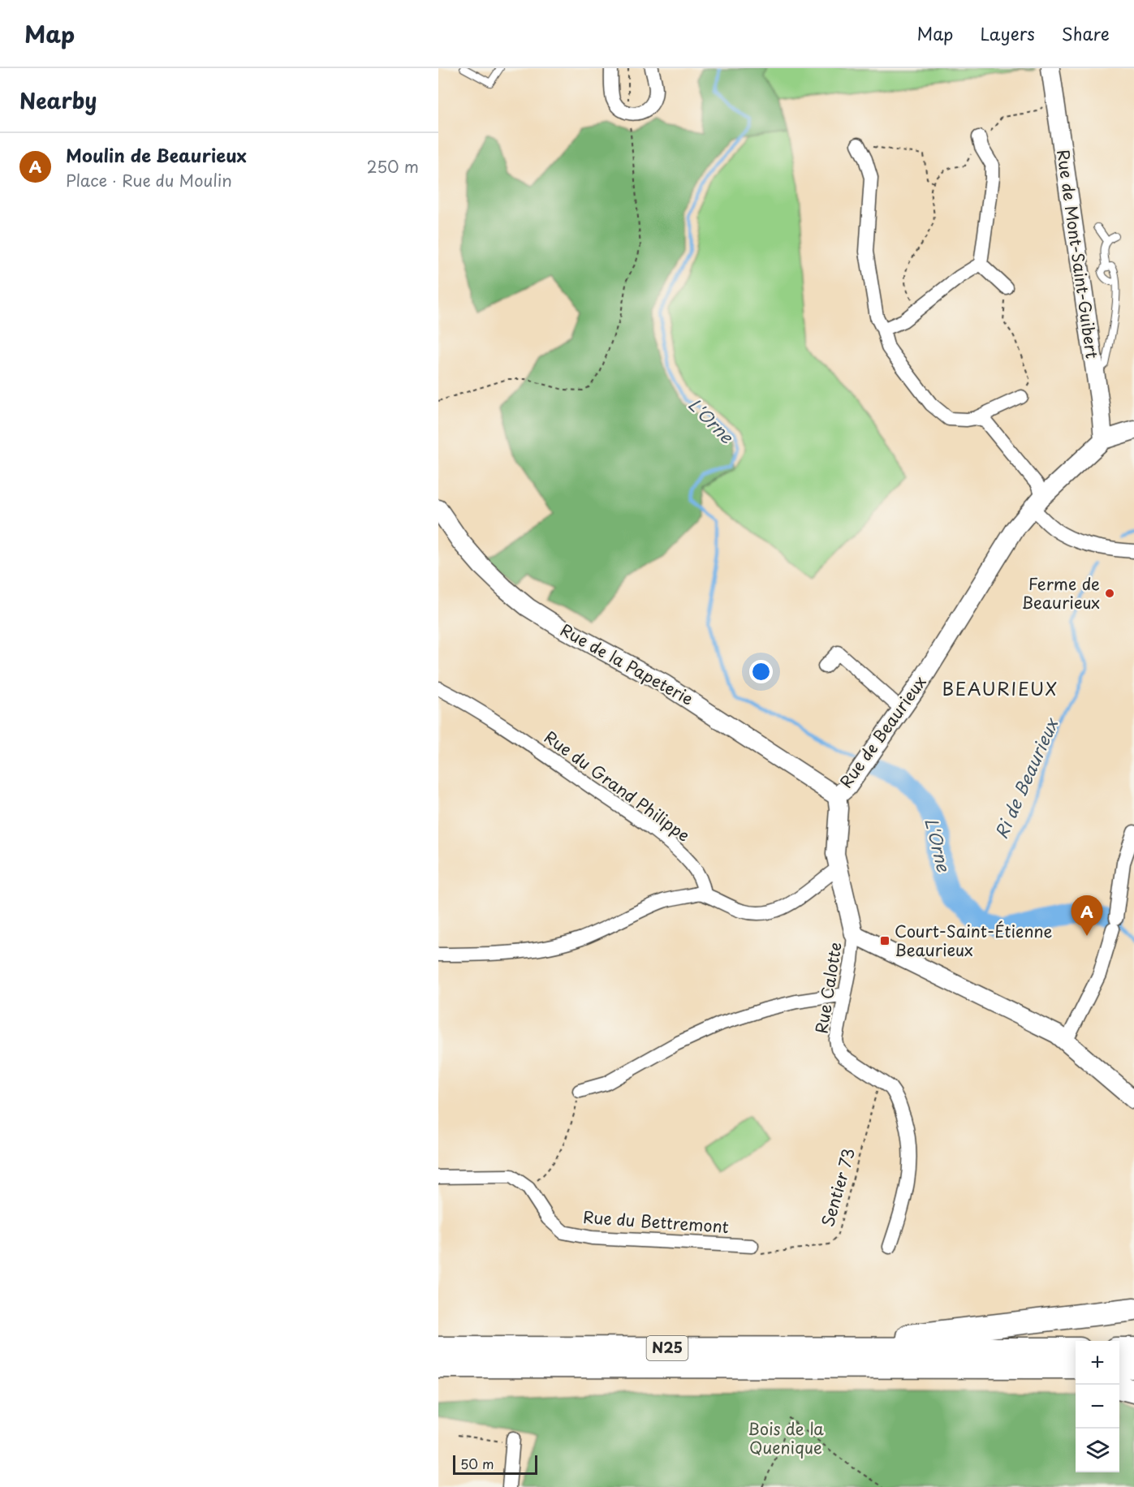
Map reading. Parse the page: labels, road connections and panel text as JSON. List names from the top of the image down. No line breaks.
{"streets":{"highway":["N25"],"street":["Rue de Mont-Saint-Guibert","Rue de la Papeterie","Rue de Beaurieux","Rue du Grand Philippe","Rue Calotte","Rue du Bettremont"],"path":["Sentier 73"]},"crossings":[["Rue de Mont-Saint-Guibert","Rue de Beaurieux"],["Rue de la Papeterie","Rue de Beaurieux"],["Rue de Beaurieux","Rue Calotte"],["Rue Calotte","Sentier 73"],["Sentier 73","Rue du Bettremont"]],"districts":["BEAURIEUX"],"water":["L'Orne","Ri de Beaurieux"],"parks":["Bois de la Quenique"],"places":{"other":["Ferme de Beaurieux"],"transit":["Court-Saint-Étienne Beaurieux"]},"scale_bar":"50 m","page":{"header":"Map","nav":["Map","Layers","Share"],"heading":"Nearby","list":[{"mark":"A","name":"Moulin de Beaurieux","note":"Place · Rue du Moulin","value":"250 m"}],"pins":"A","map_buttons":["+","−"],"scale":"50 m"}}
